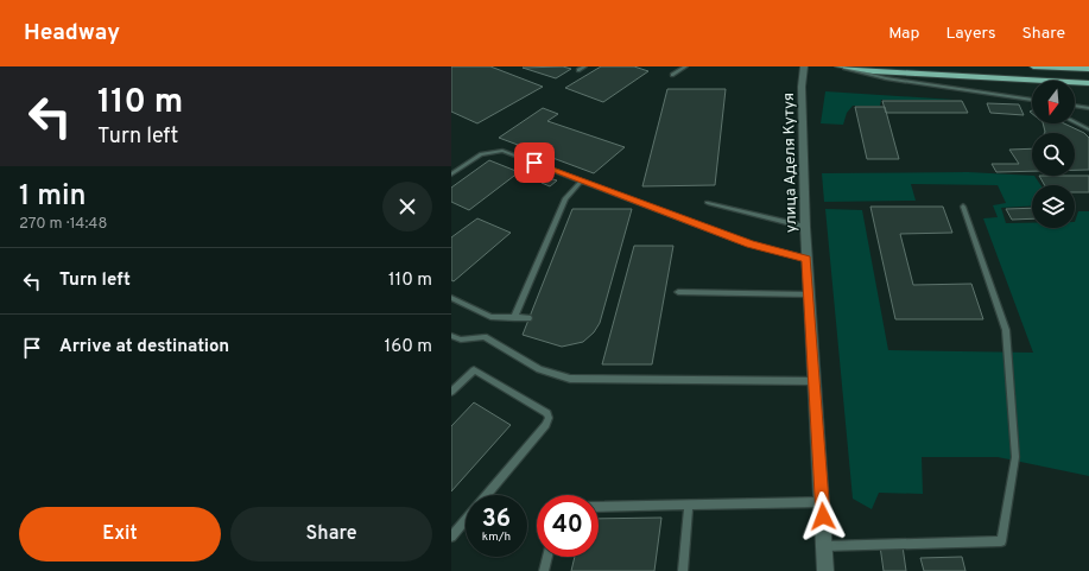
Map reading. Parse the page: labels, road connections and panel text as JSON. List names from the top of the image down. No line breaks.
{"streets":{"street":["улица Аделя Кутуя"]},"north":"bottom","page":{"header":"Headway","nav":["Map","Layers","Share"],"turn":["110 m","Turn left"],"heading":["1 min","270 m · 14:48"],"list":[{"name":"Turn left","value":"110 m"},{"name":"Arrive at destination","value":"160 m"}],"speed":"36 km/h","limit":"40","buttons":["Exit","Share"]}}
